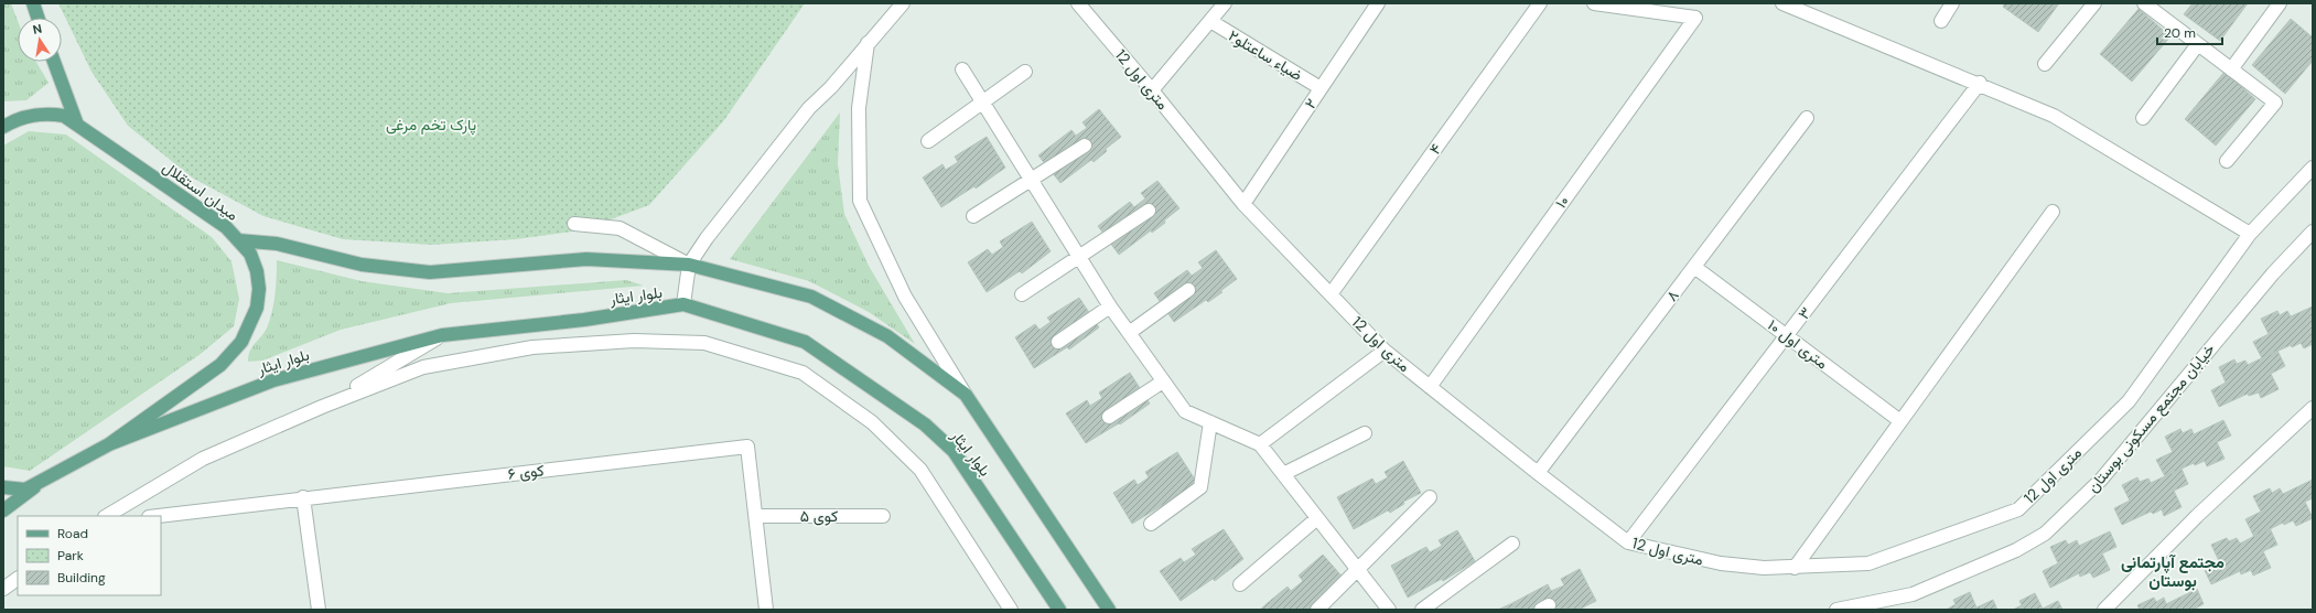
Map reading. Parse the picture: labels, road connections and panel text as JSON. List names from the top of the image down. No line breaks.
{"streets":{"main road":["میدان استقلال","بلوار ایثار"],"street":["ضیاء ساعتلو۲","12 متری اول","۲","۴","۱۰","۸","۳","۱۰ متری اول","خیابان مجتمع مسکونی بوستان","کوی ۶","کوی ۵"]},"crossings":[["ضیاء ساعتلو۲","۲"],["12 متری اول","۲"],["12 متری اول","۴"],["12 متری اول","۱۰"],["12 متری اول","۸"],["12 متری اول","۳"],["میدان استقلال","بلوار ایثار"],["۸","۱۰ متری اول"],["۳","۱۰ متری اول"],["کوی ۶","کوی ۵"]],"districts":["مجتمع آپارتمانی بوستان"],"parks":["پارک تخم مرغی"],"legend":["Road","Park","Building"],"scale_bar":"20 m","north":"top"}
